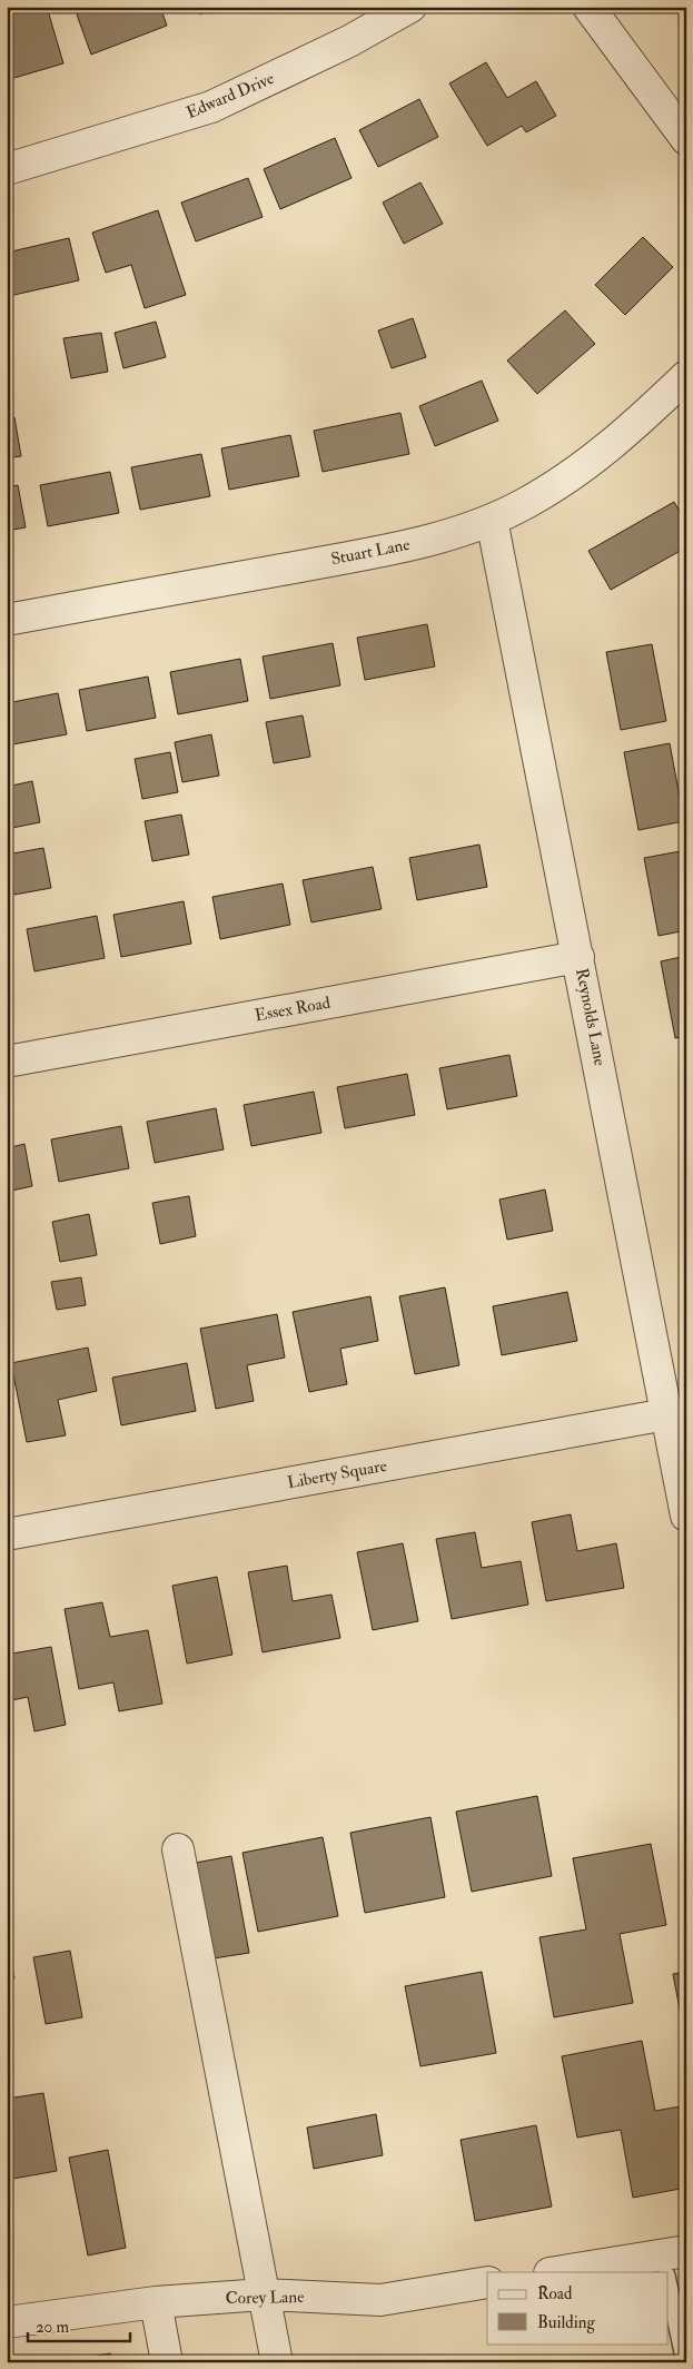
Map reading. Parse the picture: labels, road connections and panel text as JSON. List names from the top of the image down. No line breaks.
{"streets":{"street":["Edward Drive","Stuart Lane","Essex Road","Reynolds Lane","Liberty Square","Corey Lane"]},"crossings":[["Stuart Lane","Reynolds Lane"],["Essex Road","Reynolds Lane"],["Reynolds Lane","Liberty Square"]],"legend":["Road","Building"],"scale_bar":"20 m"}
